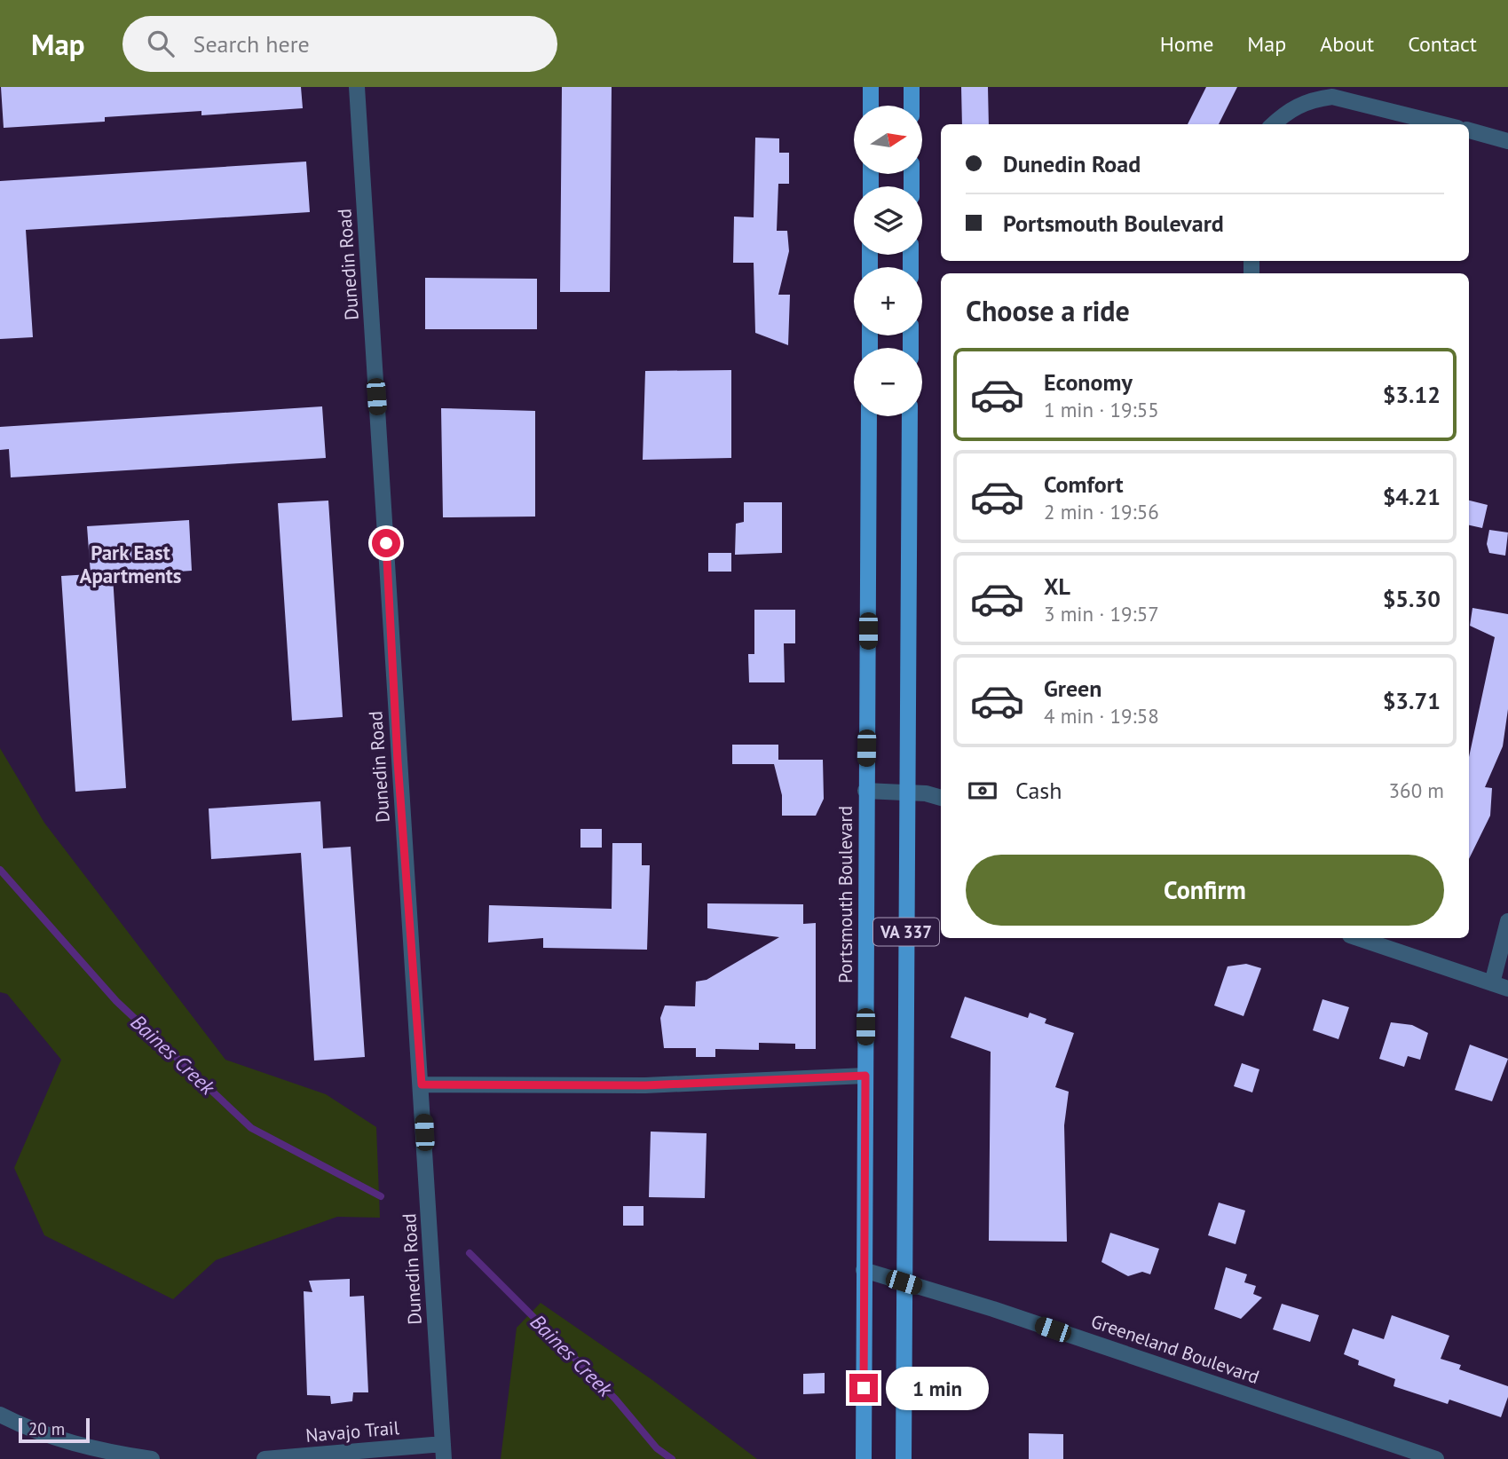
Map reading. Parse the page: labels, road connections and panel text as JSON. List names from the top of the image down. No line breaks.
{"streets":{"main road":["Portsmouth Boulevard","VA 337"],"street":["Dunedin Road","Greeneland Boulevard","Navajo Trail"]},"crossings":[["Dunedin Road","Navajo Trail"],["Portsmouth Boulevard","Greeneland Boulevard"],["VA 337","Greeneland Boulevard"]],"districts":["Park East Apartments"],"water":["Baines Creek"],"scale_bar":"20 m","north":"right","page":{"header":"Map","search":"Search here","nav":["Home","Map","About","Contact"],"map_buttons":["+","−"],"banner":["Dunedin Road","Portsmouth Boulevard"],"heading":"Choose a ride","list":[{"name":"Economy","note":"1 min · 19:55","value":"$3.12"},{"name":"Comfort","note":"2 min · 19:56","value":"$4.21"},{"name":"XL","note":"3 min · 19:57","value":"$5.30"},{"name":"Green","note":"4 min · 19:58","value":"$3.71"}],"pay":["Cash","360 m"],"buttons":"Confirm","bubble":"1 min","scale":"20 m"}}
